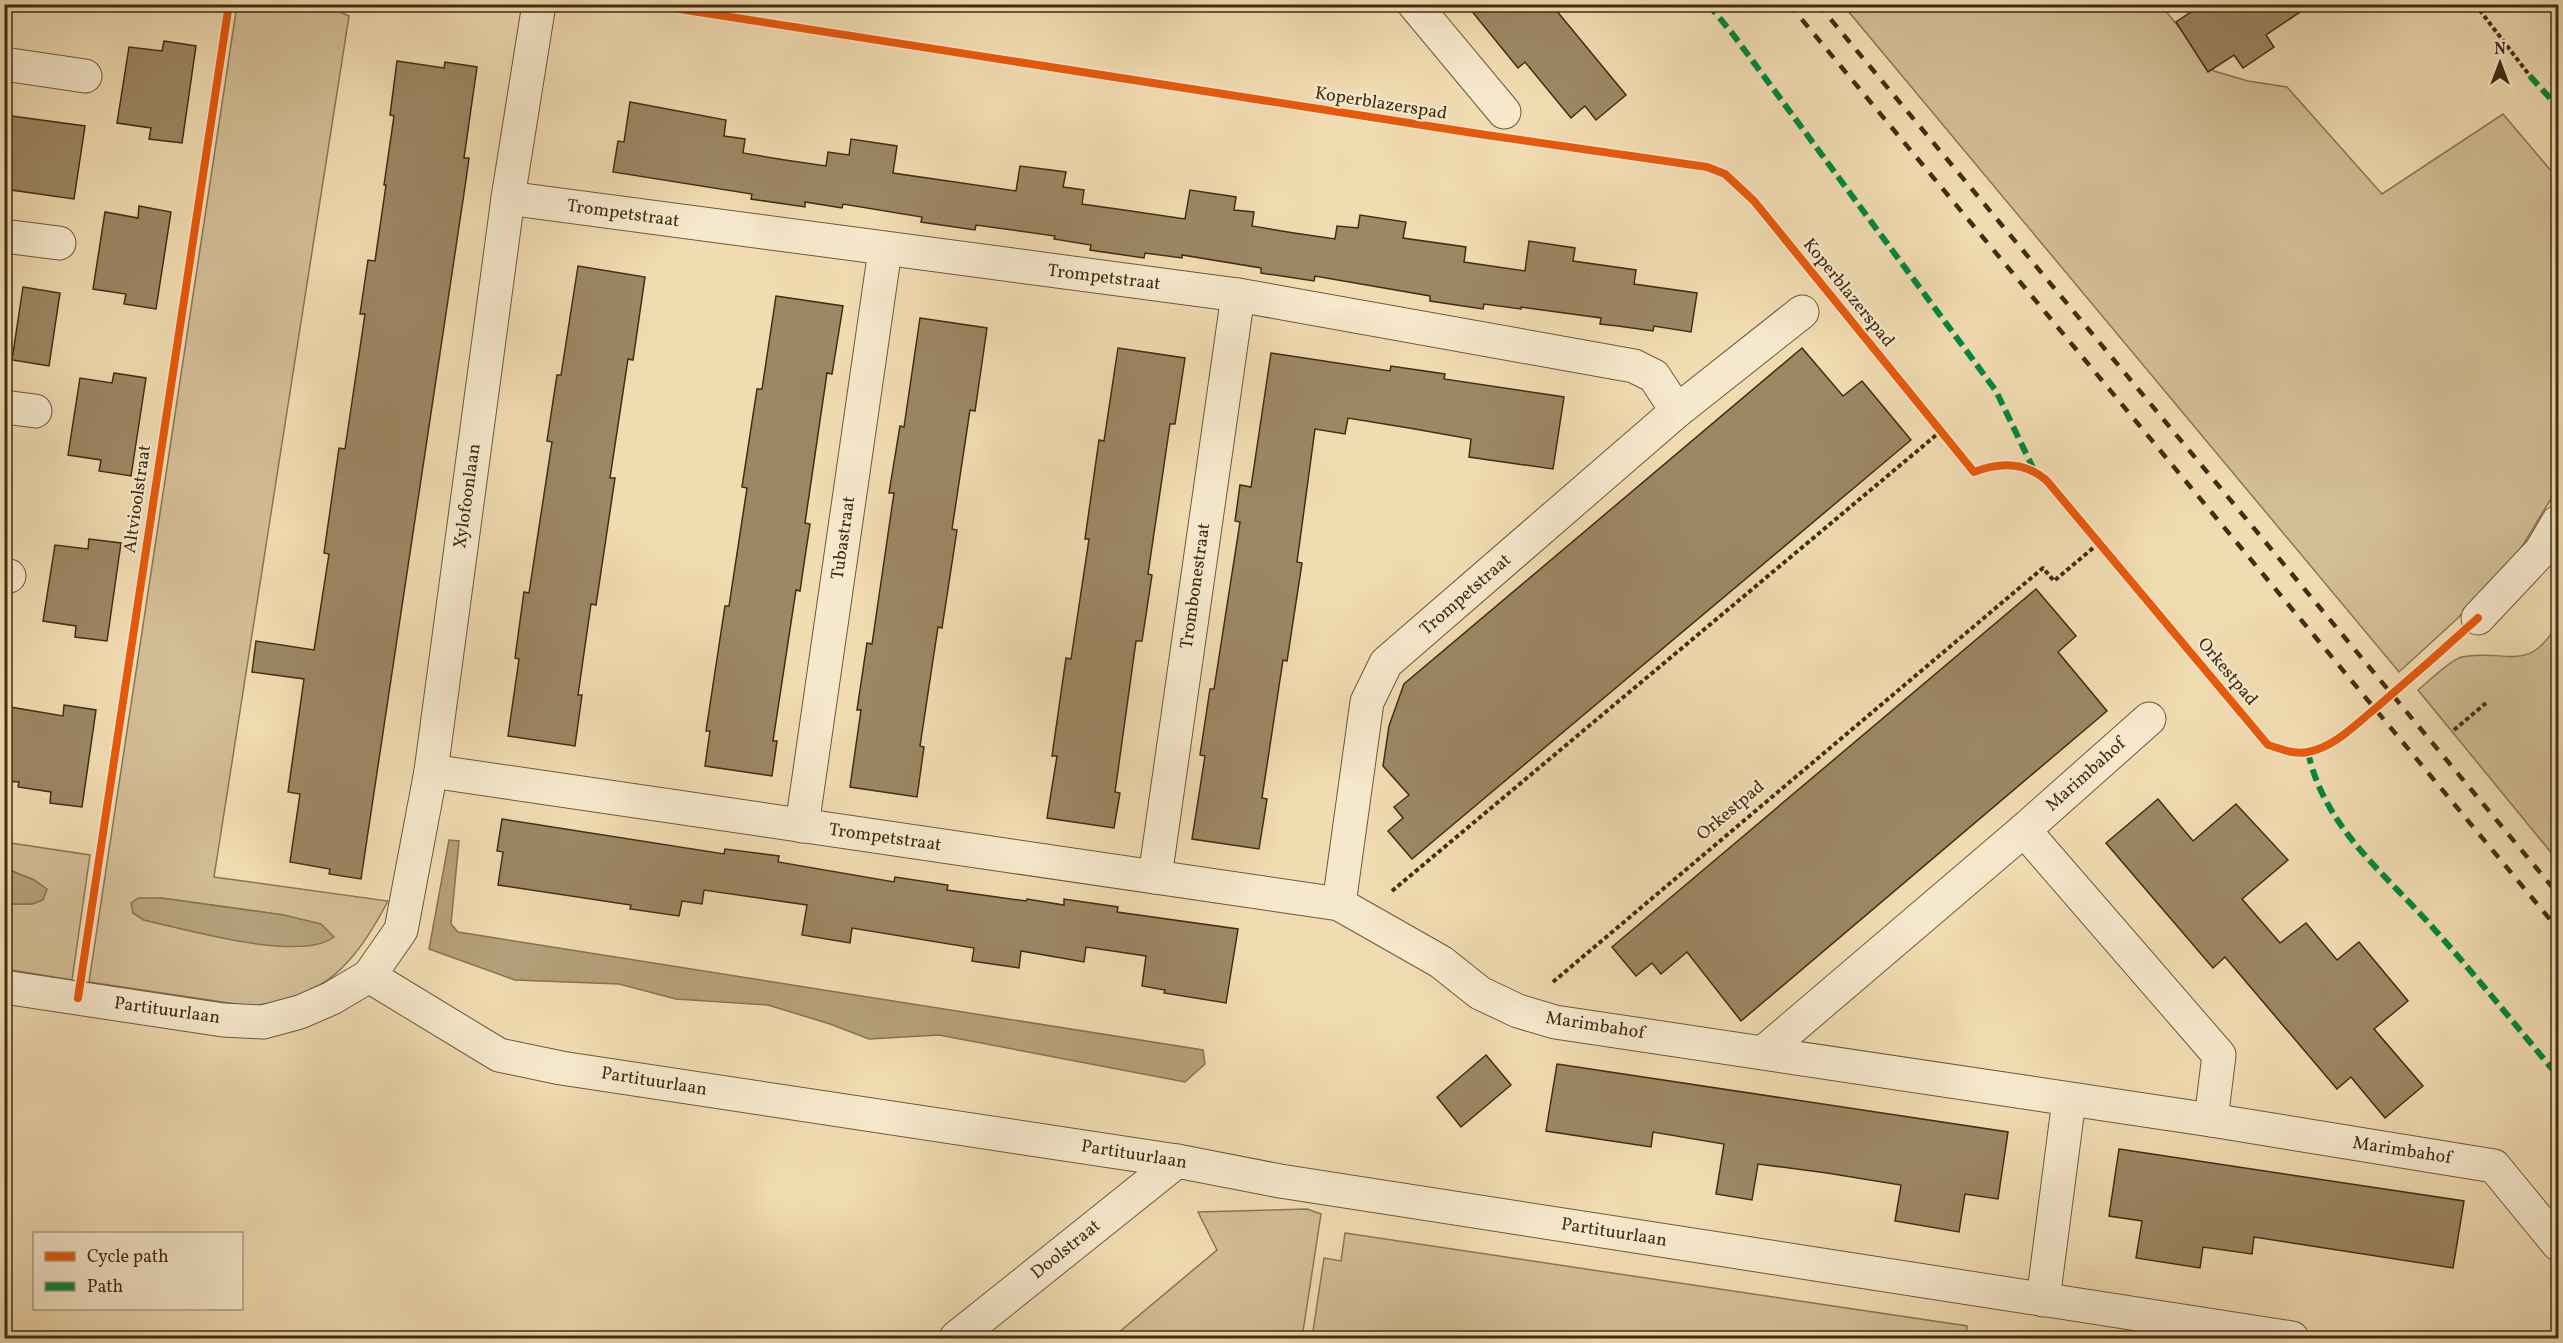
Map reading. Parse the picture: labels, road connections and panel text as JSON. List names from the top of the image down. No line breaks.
{"streets":{"street":["Trompetstraat","Xylofoonlaan","Tubastraat","Trombonestraat","Marimbahof","Partituurlaan","Doolstraat"],"path":["Orkestpad"],"cycle path":["Koperblazerspad","Altvioolstraat"]},"crossings":[["Trompetstraat","Xylofoonlaan"],["Trompetstraat","Tubastraat"],["Trompetstraat","Trombonestraat"],["Trompetstraat","Marimbahof"],["Xylofoonlaan","Partituurlaan"],["Orkestpad","Marimbahof"],["Partituurlaan","Doolstraat"]],"legend":["Cycle path","Path"],"north":"top"}
